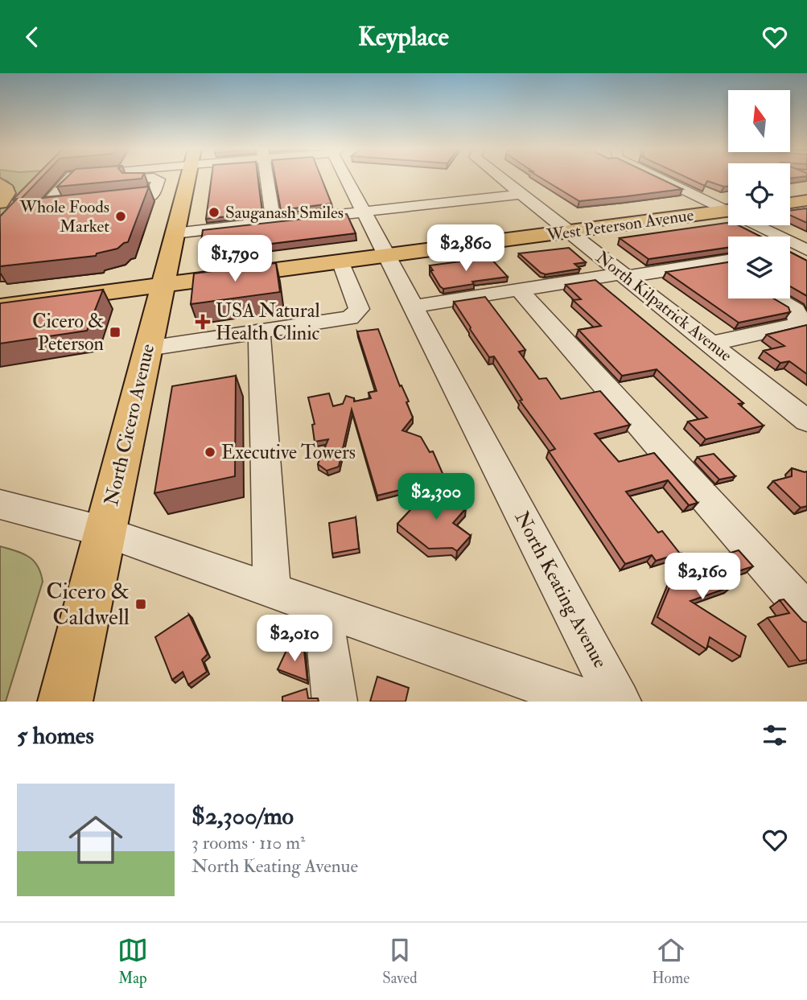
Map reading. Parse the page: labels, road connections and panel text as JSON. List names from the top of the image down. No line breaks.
{"streets":{"main road":["West Peterson Avenue","North Cicero Avenue"],"street":["North Kilpatrick Avenue","North Keating Avenue"]},"crossings":[["West Peterson Avenue","North Kilpatrick Avenue"],["West Peterson Avenue","North Cicero Avenue"],["West Peterson Avenue","North Keating Avenue"]],"places":{"other":["Sauganash Smiles","Whole Foods Market","Executive Towers"],"health":["USA Natural Health Clinic"],"transit":["Cicero & Peterson","Cicero & Caldwell"]},"north":"top","page":{"header":"Keyplace","price":["$2,860","$1,790","$2,300","$2,160","$2,010"],"heading":"5 homes","list":[{"name":"$2,300/mo","note":"3 rooms · 110 m² · North Keating Avenue"}],"tabs":["Map","Saved","Home"]}}
